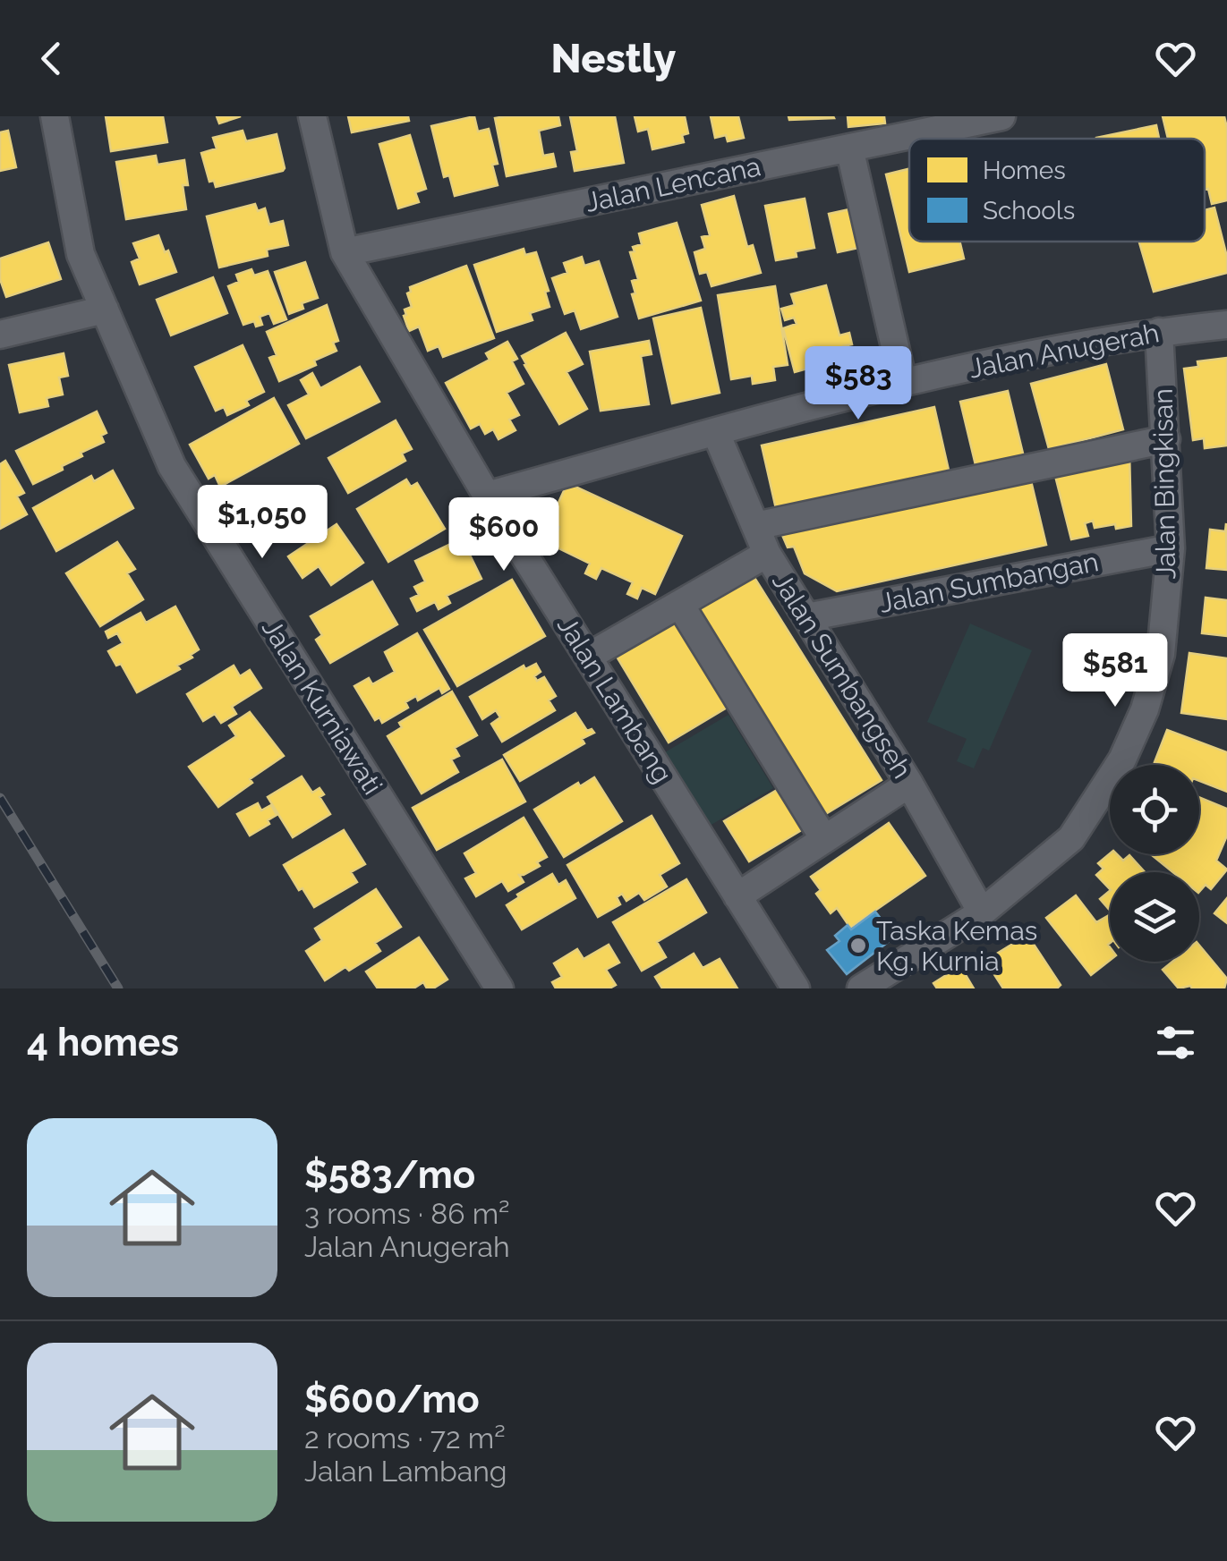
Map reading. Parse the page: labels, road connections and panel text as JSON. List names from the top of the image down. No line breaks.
{"streets":{"street":["Jalan Lencana","Jalan Anugerah","Jalan Bingkisan","Jalan Sumbangan","Jalan Sumbangseh","Jalan Lambang","Jalan Kurniawati"]},"crossings":[["Jalan Lencana","Jalan Lambang"],["Jalan Anugerah","Jalan Bingkisan"],["Jalan Anugerah","Jalan Sumbangseh"],["Jalan Anugerah","Jalan Lambang"],["Jalan Bingkisan","Jalan Sumbangan"],["Jalan Bingkisan","Jalan Sumbangseh"],["Jalan Sumbangan","Jalan Sumbangseh"]],"places":["Taska Kemas Kg. Kurnia"],"legend":["Homes","Schools"],"page":{"header":"Nestly","price":["$583","$1,050","$600","$581"],"heading":"4 homes","list":[{"name":"$583/mo","note":"3 rooms · 86 m² · Jalan Anugerah"},{"name":"$600/mo","note":"2 rooms · 72 m² · Jalan Lambang"}]}}
